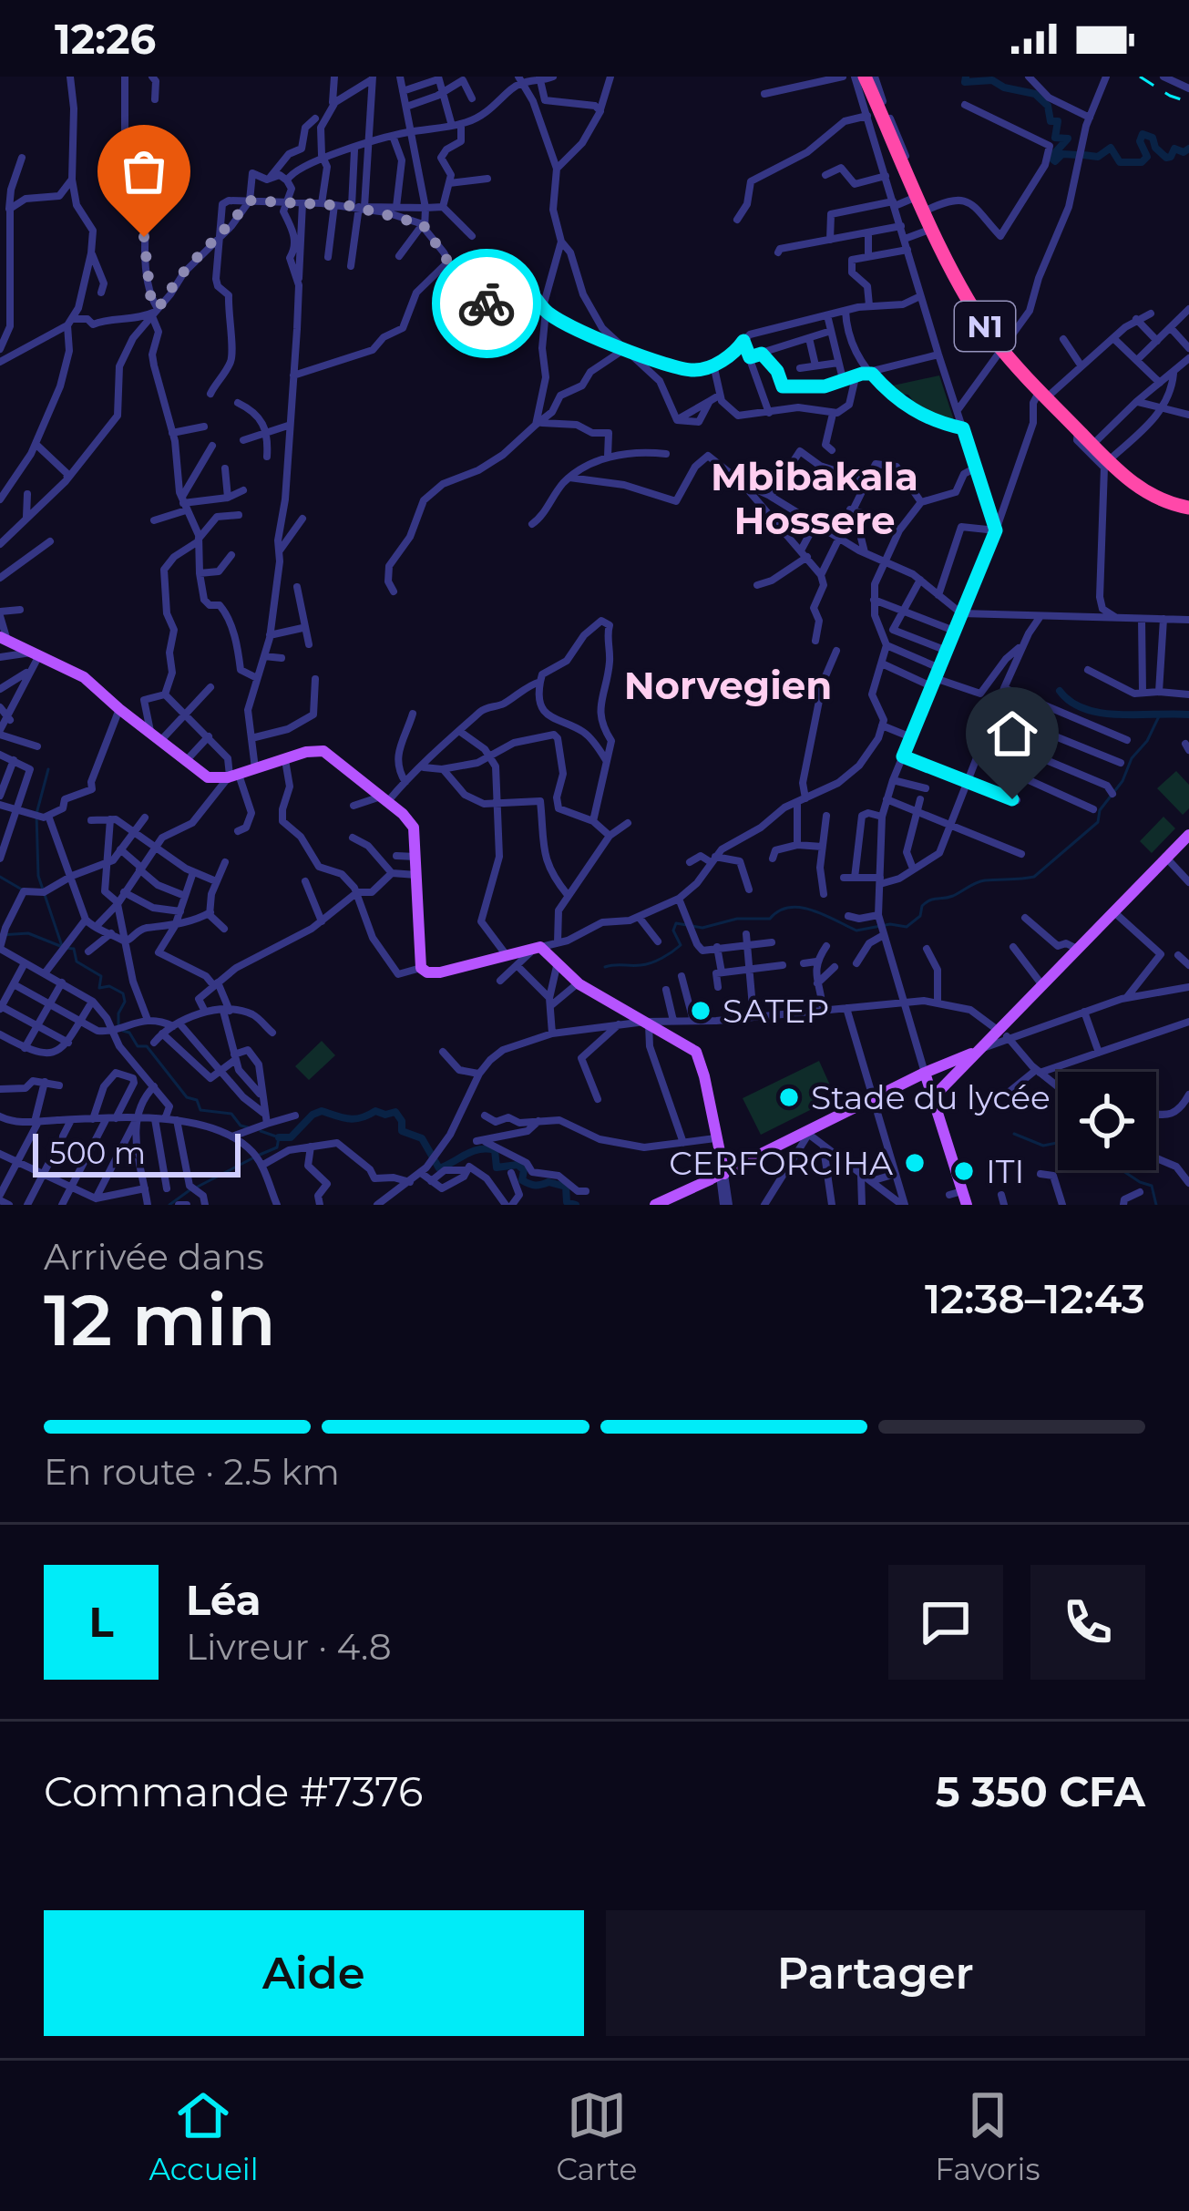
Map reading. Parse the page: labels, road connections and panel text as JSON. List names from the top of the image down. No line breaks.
{"streets":{"highway":["N1"]},"districts":["Mbibakala Hossere","Norvegien"],"places":["SATEP","Stade du lycée","CERFORCIHA","ITI"],"scale_bar":"500 m","page":{"status":"12:26","scale":"500 m","heading":["12 min","Arrivée dans","12:38–12:43"],"panel":["Léa","Livreur · 4.8","Commande #7376","5 350 CFA"],"bar":"En route · 2.5 km","round":"L","buttons":["Aide","Partager"],"tabs":["Accueil","Carte","Favoris"]}}
